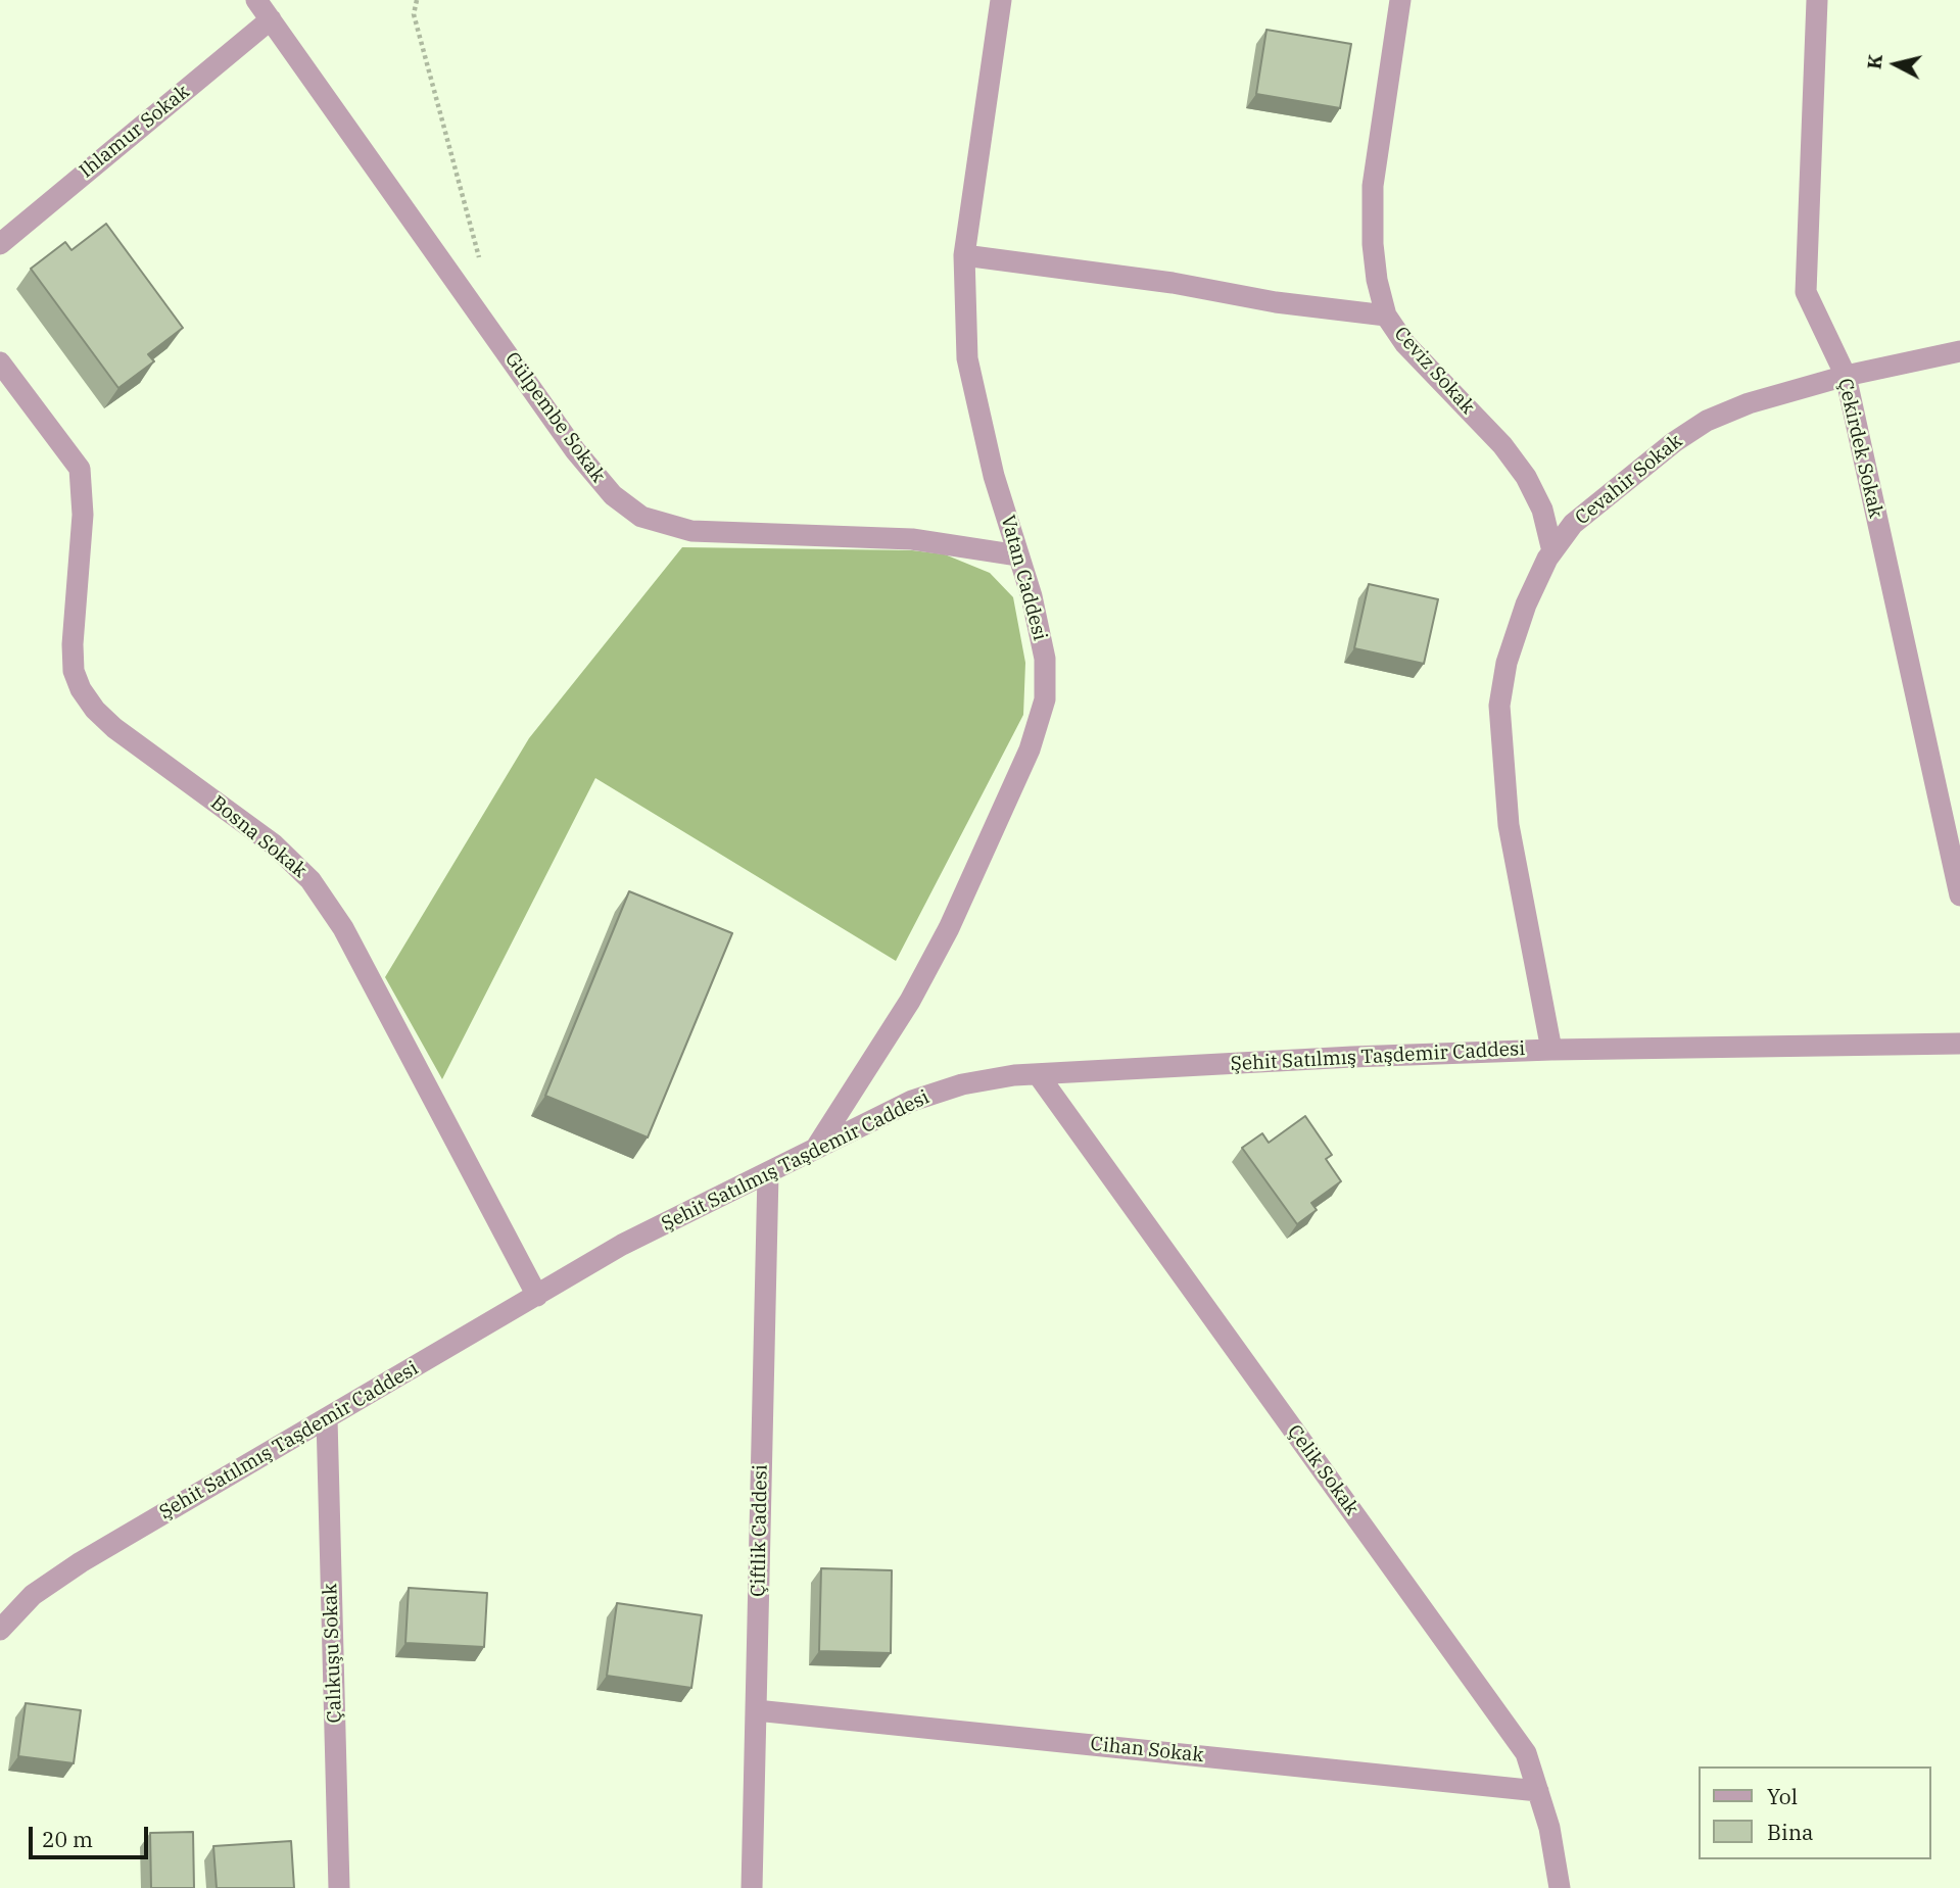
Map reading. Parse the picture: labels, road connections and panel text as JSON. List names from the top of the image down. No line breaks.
{"streets":{"street":["Ihlamur Sokak","Ceviz Sokak","Gülpembe Sokak","Çekirdek Sokak","Cevahir Sokak","Vatan Caddesi","Bosna Sokak","Şehit Satılmış Taşdemir Caddesi","Çelik Sokak","Çiftlik Caddesi","Çalıkuşu Sokak","Cihan Sokak"]},"crossings":[["Ihlamur Sokak","Gülpembe Sokak"],["Ceviz Sokak","Cevahir Sokak"],["Gülpembe Sokak","Vatan Caddesi"],["Çekirdek Sokak","Cevahir Sokak"],["Cevahir Sokak","Şehit Satılmış Taşdemir Caddesi"],["Vatan Caddesi","Şehit Satılmış Taşdemir Caddesi"],["Bosna Sokak","Şehit Satılmış Taşdemir Caddesi"],["Şehit Satılmış Taşdemir Caddesi","Çelik Sokak"],["Şehit Satılmış Taşdemir Caddesi","Çiftlik Caddesi"],["Şehit Satılmış Taşdemir Caddesi","Çalıkuşu Sokak"],["Çelik Sokak","Cihan Sokak"],["Çiftlik Caddesi","Cihan Sokak"]],"legend":["Yol","Bina"],"scale_bar":"20 m","north":"left"}
